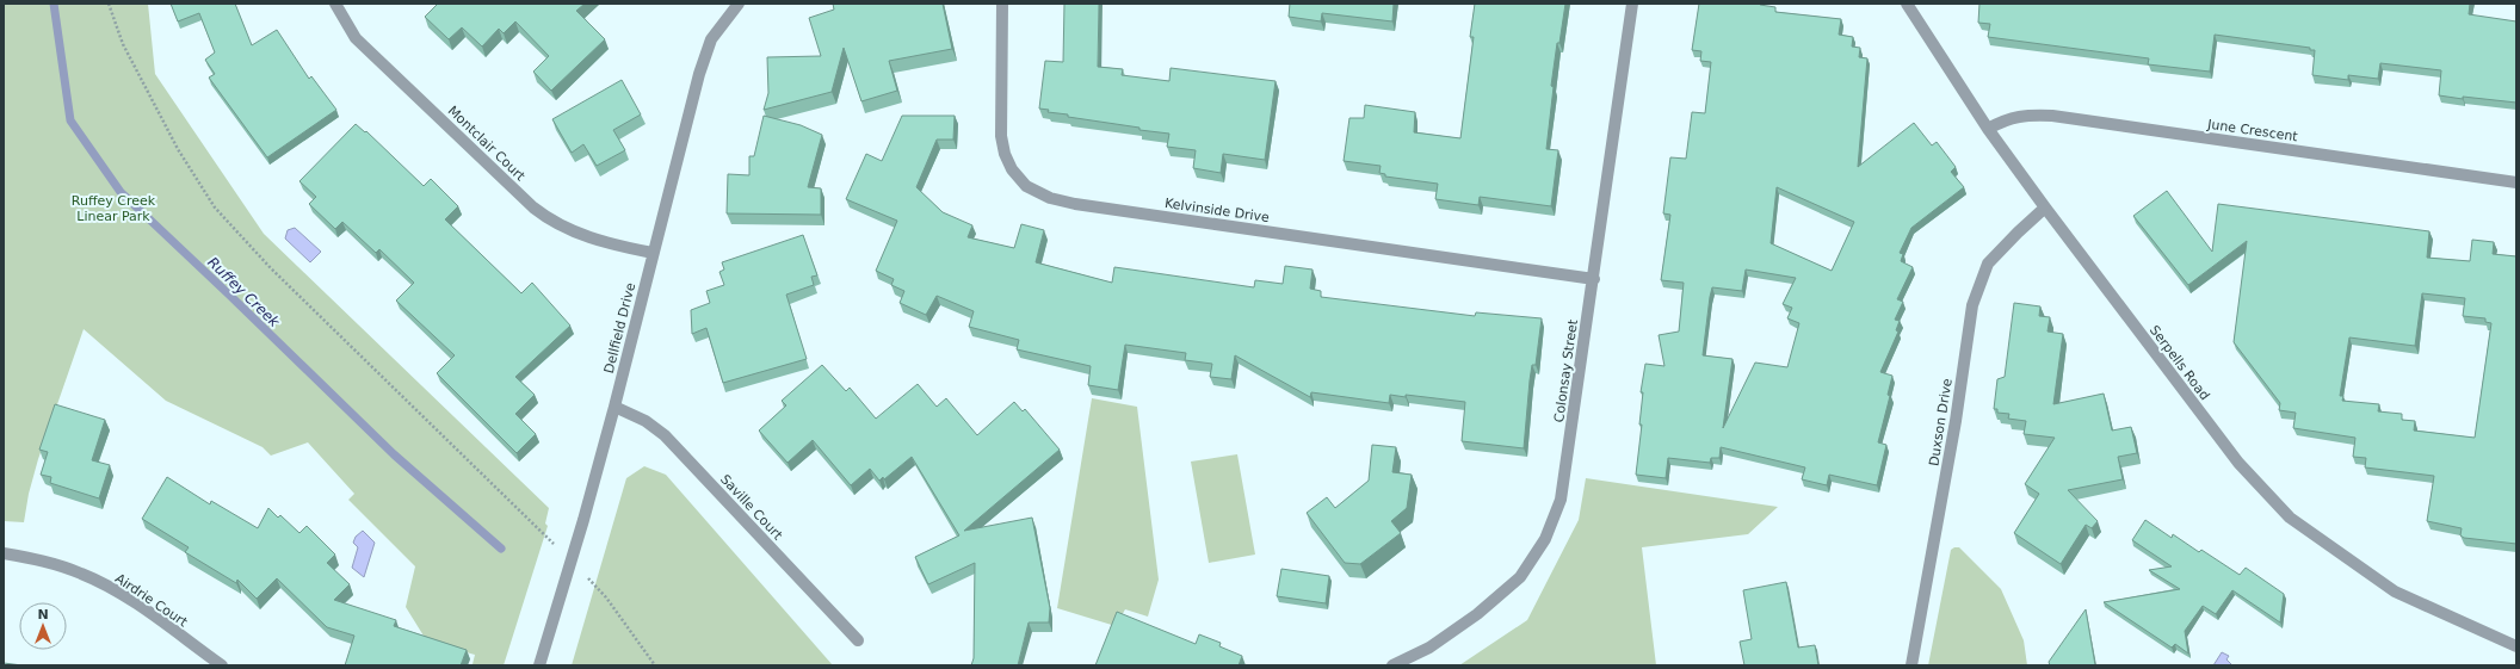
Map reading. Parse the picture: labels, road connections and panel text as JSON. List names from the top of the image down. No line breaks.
{"streets":{"street":["June Crescent","Montclair Court","Kelvinside Drive","Dellfield Drive","Serpells Road","Colonsay Street","Duxson Drive","Saville Court","Airdrie Court"]},"crossings":[["June Crescent","Serpells Road"],["Montclair Court","Dellfield Drive"],["Kelvinside Drive","Colonsay Street"],["Dellfield Drive","Saville Court"],["Serpells Road","Duxson Drive"]],"water":["Ruffey Creek"],"parks":["Ruffey Creek Linear Park"],"north":"top"}
